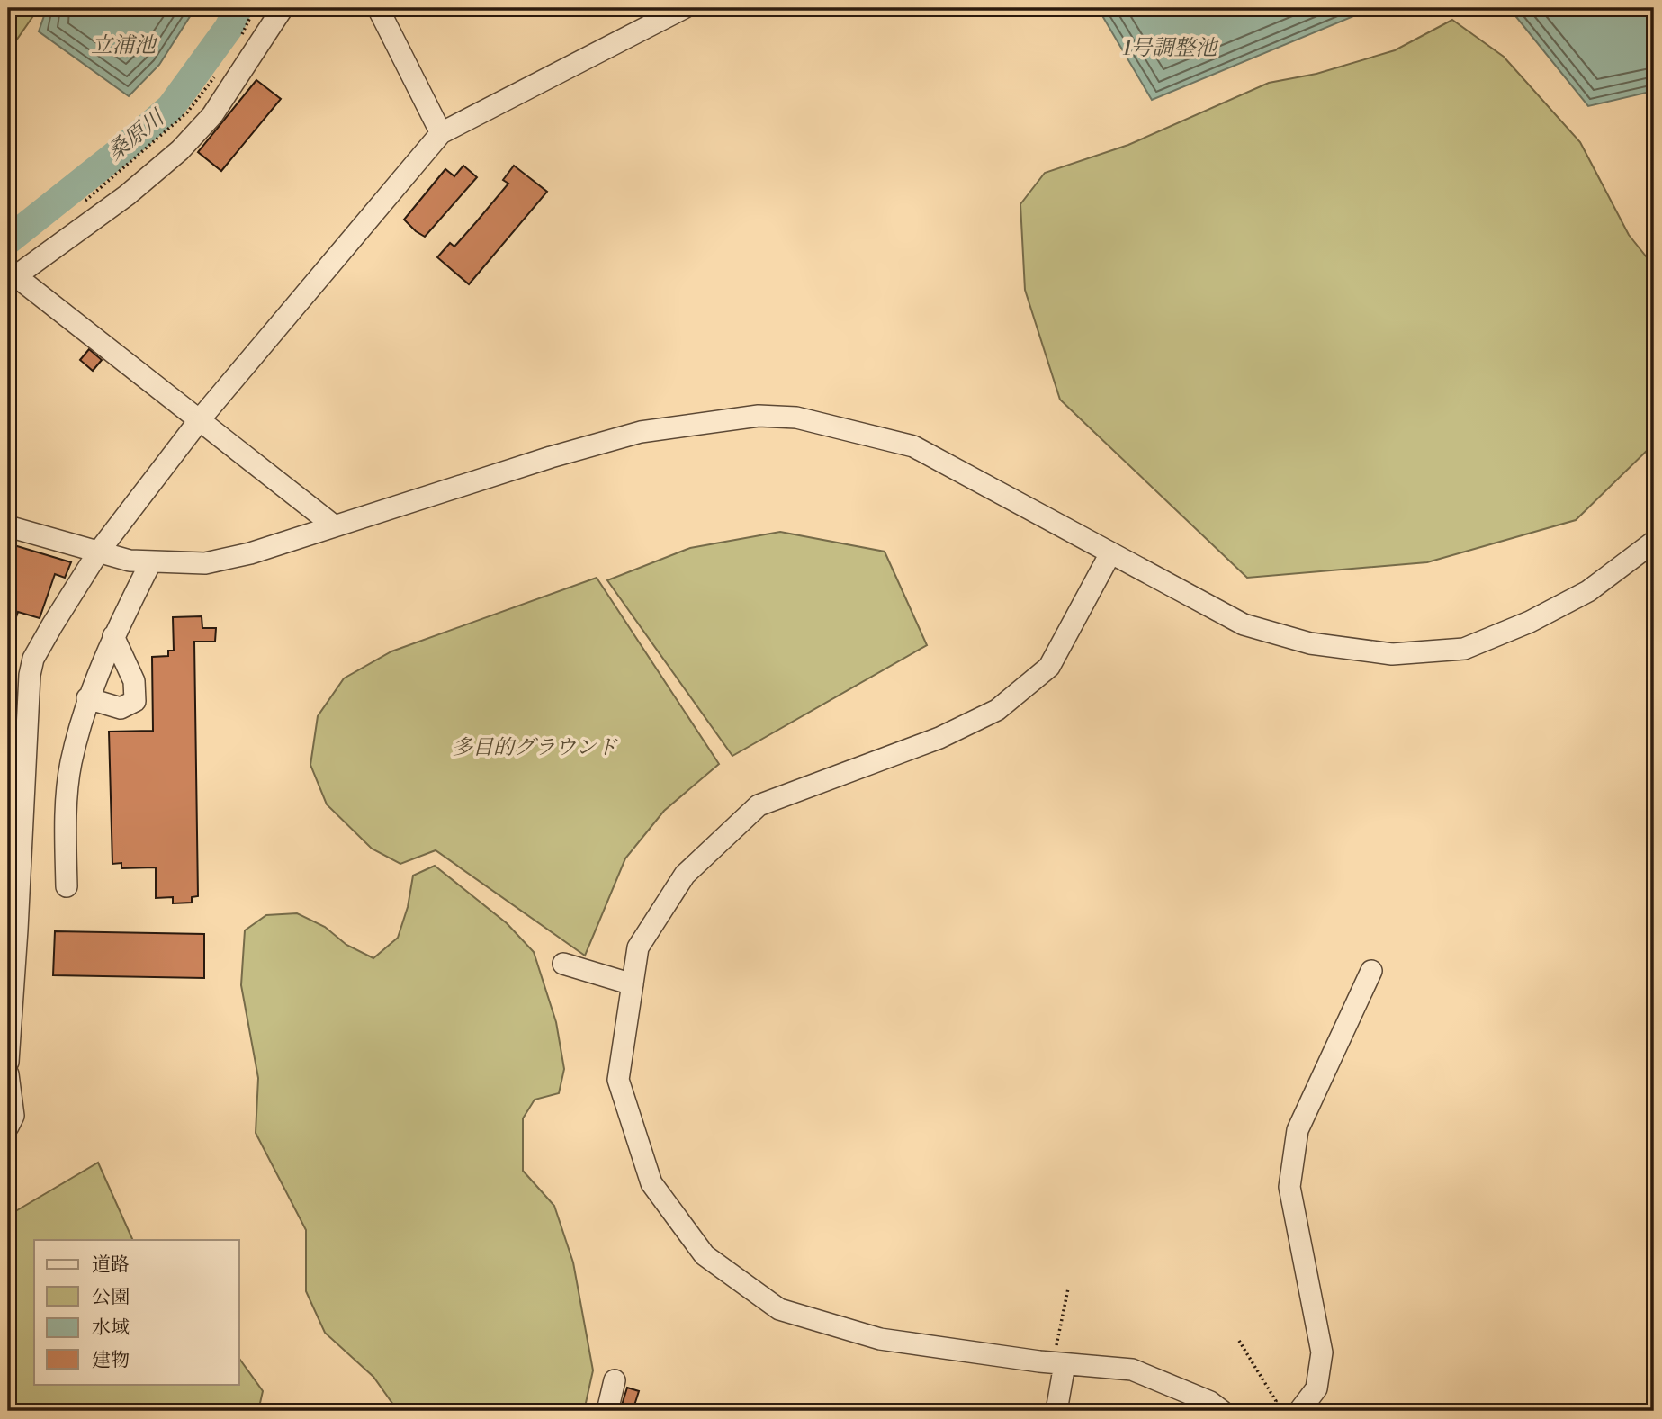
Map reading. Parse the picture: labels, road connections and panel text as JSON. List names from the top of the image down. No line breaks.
{"water":["立浦池","1号調整池","桑原川"],"parks":["多目的グラウンド"],"legend":["道路","公園","水域","建物"]}
